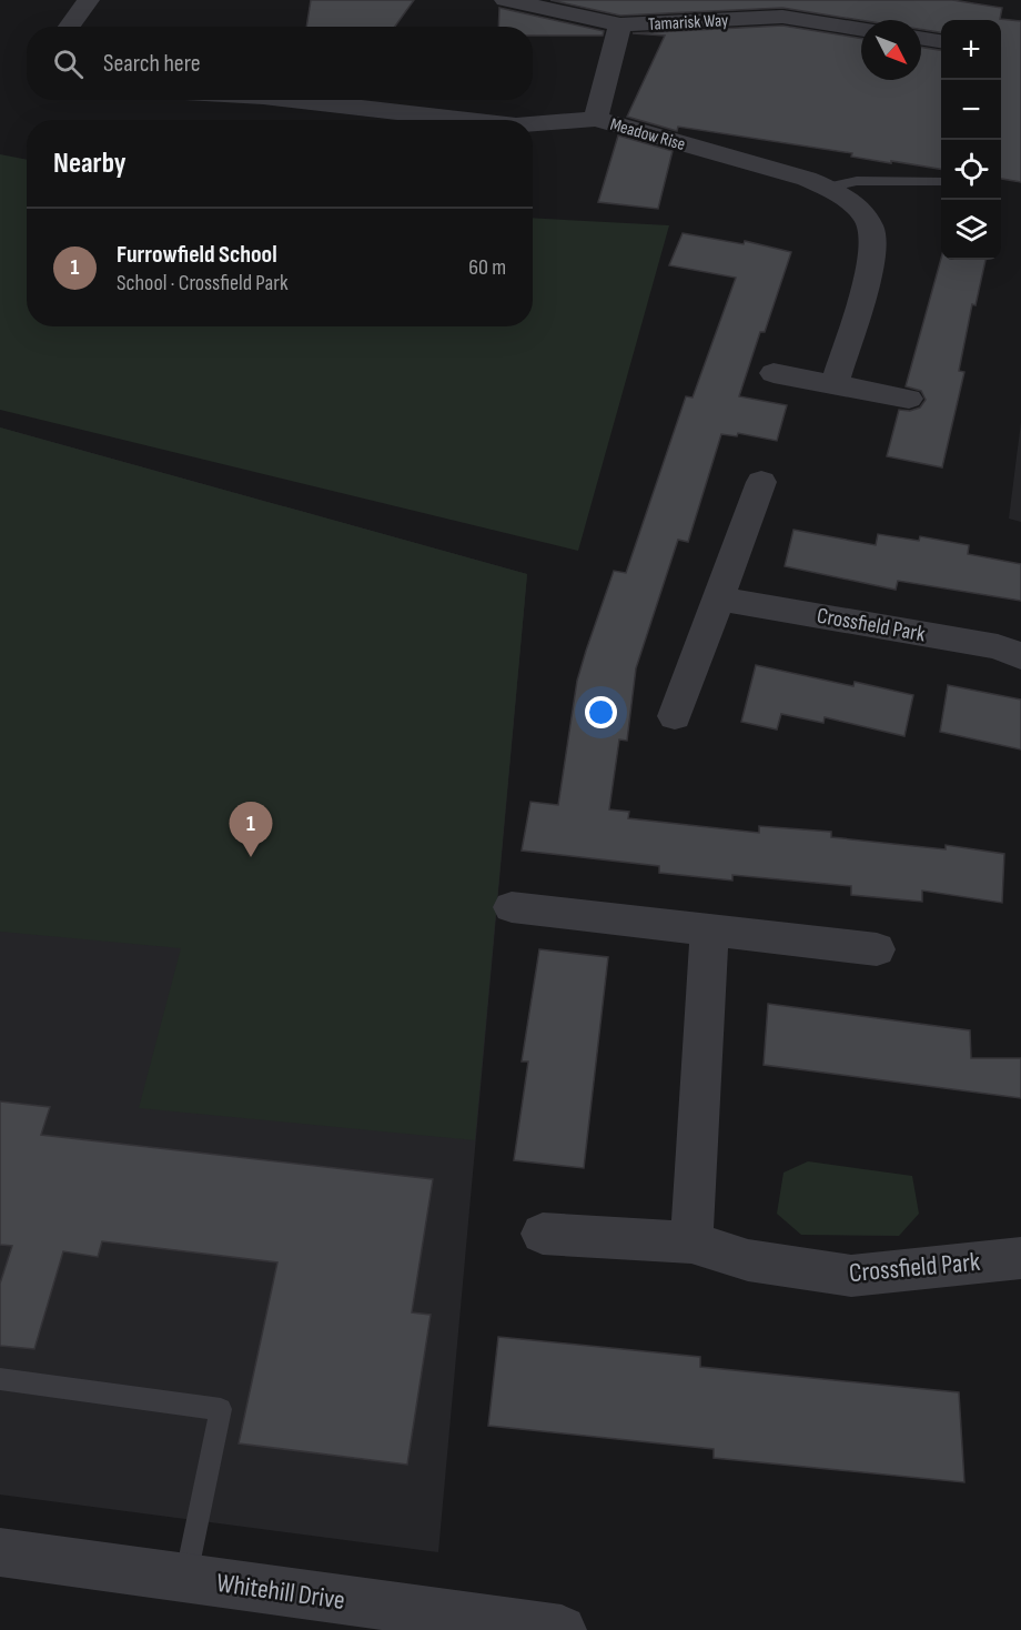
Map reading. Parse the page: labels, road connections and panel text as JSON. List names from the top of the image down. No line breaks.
{"streets":{"street":["Tamarisk Way","Meadow Rise","Crossfield Park","Whitehill Drive"]},"north":"bottom right","page":{"map_buttons":["+","−"],"search":"Search here","heading":"Nearby","list":[{"mark":"1","name":"Furrowfield School","note":"School · Crossfield Park","value":"60 m"}],"pins":"1"}}
